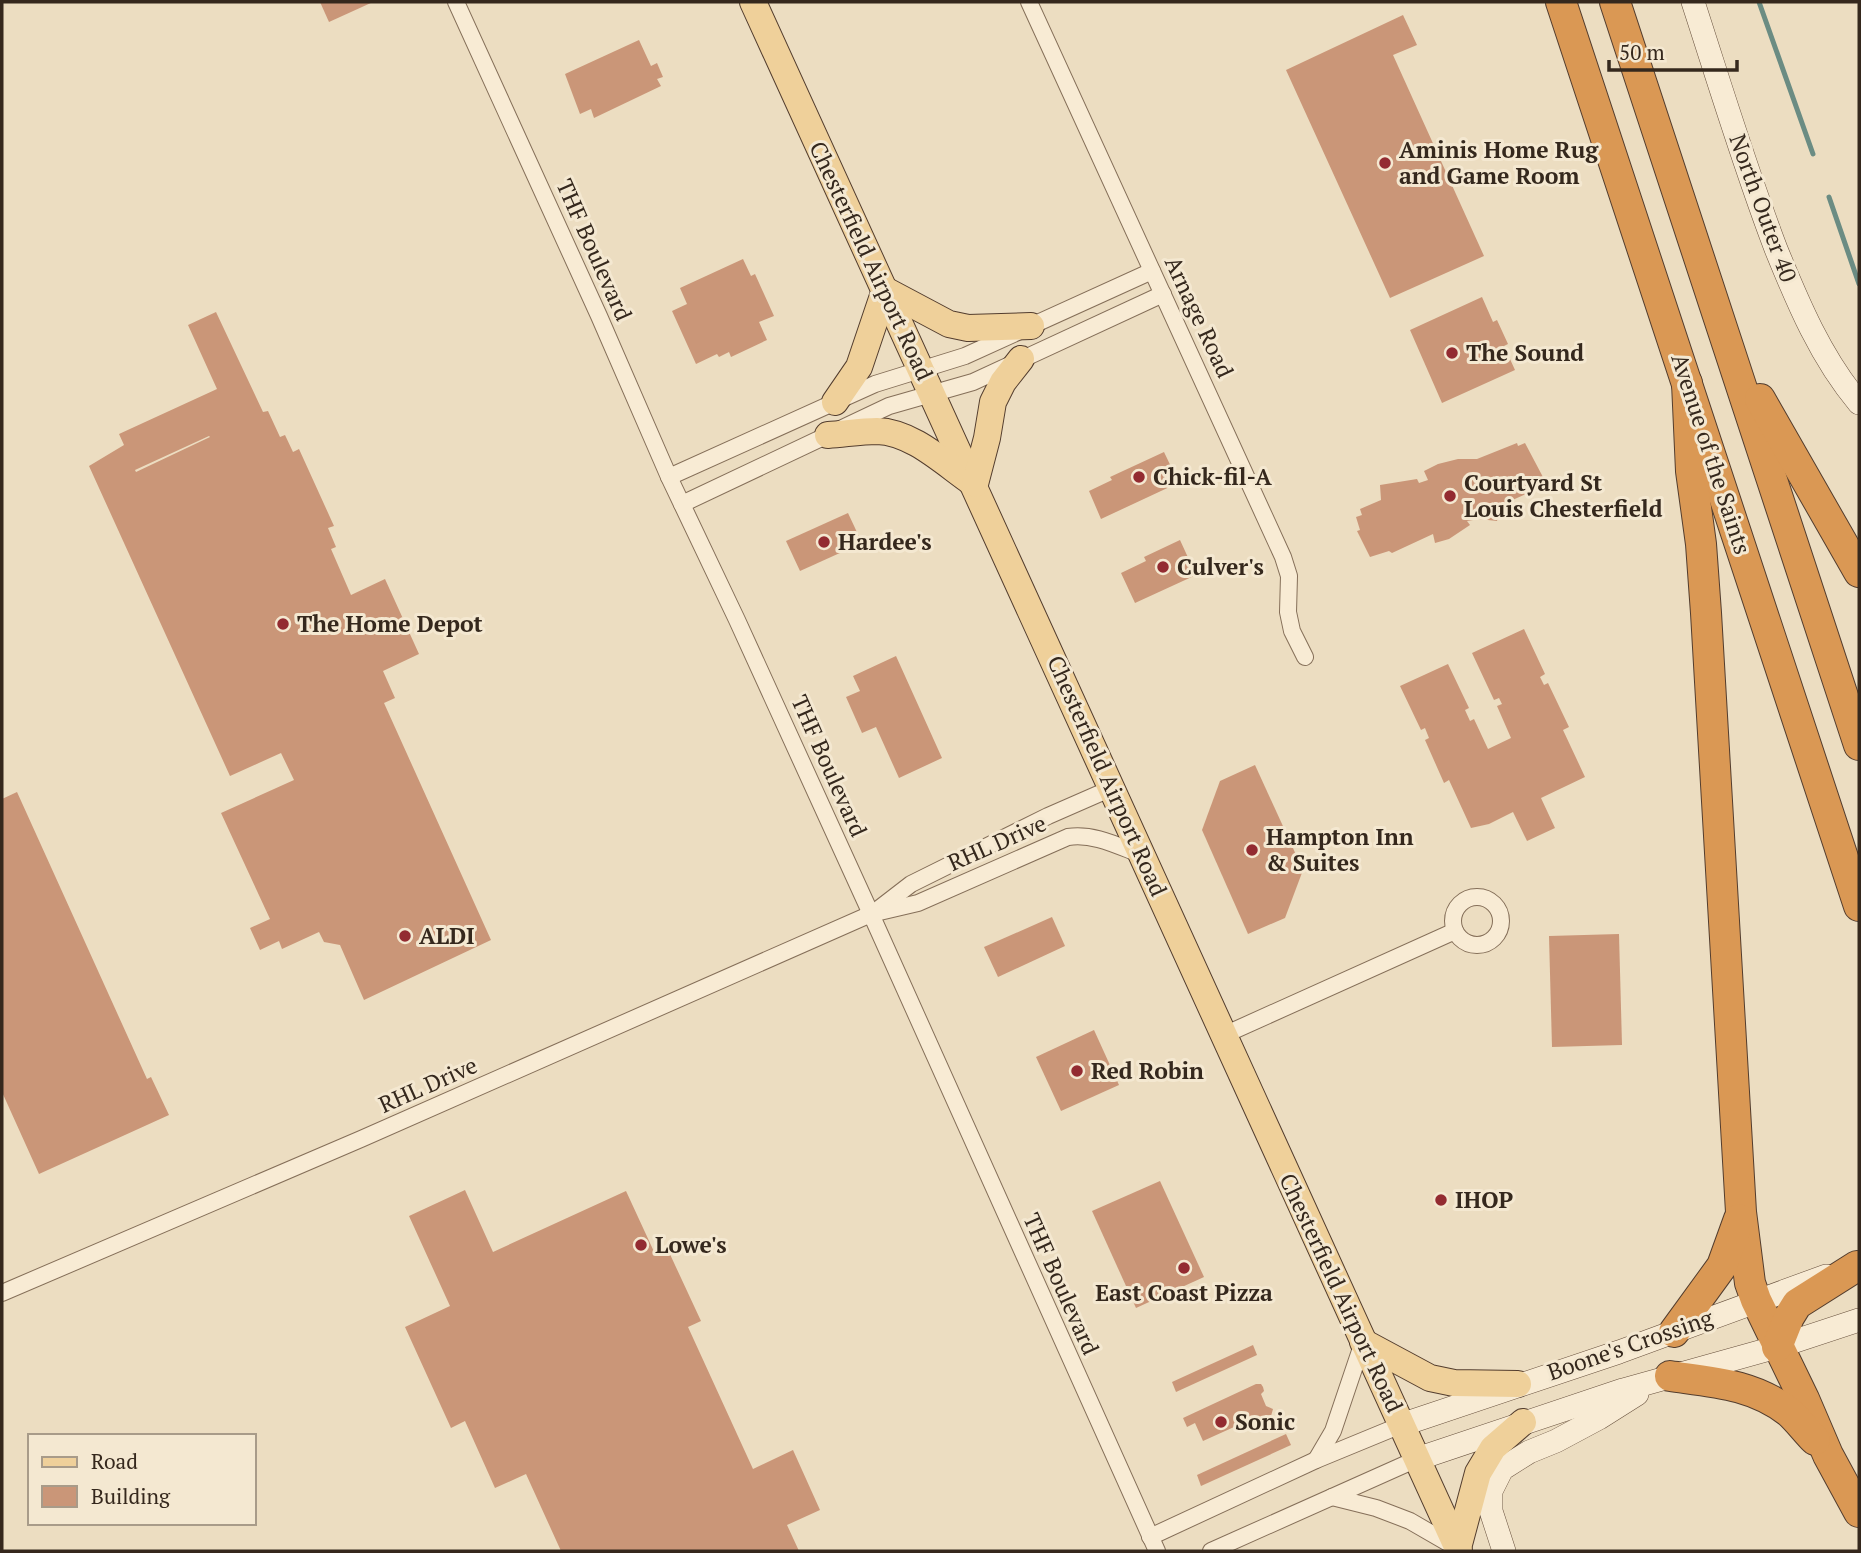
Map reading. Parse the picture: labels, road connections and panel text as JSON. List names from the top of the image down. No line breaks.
{"streets":{"highway":["Avenue of the Saints"],"main road":["Chesterfield Airport Road"],"street":["North Outer 40","THF Boulevard","Arnage Road","RHL Drive","Boone's Crossing"]},"crossings":[["THF Boulevard","RHL Drive"],["Chesterfield Airport Road","RHL Drive"],["Chesterfield Airport Road","Boone's Crossing"]],"places":["Aminis Home Rug and Game Room","The Sound","Chick-fil-A","Courtyard St Louis Chesterfield","Hardee's","Culver's","The Home Depot","Hampton Inn & Suites","ALDI","Red Robin","IHOP","Lowe's","East Coast Pizza","Sonic"],"legend":["Road","Building"],"scale_bar":"50 m"}
